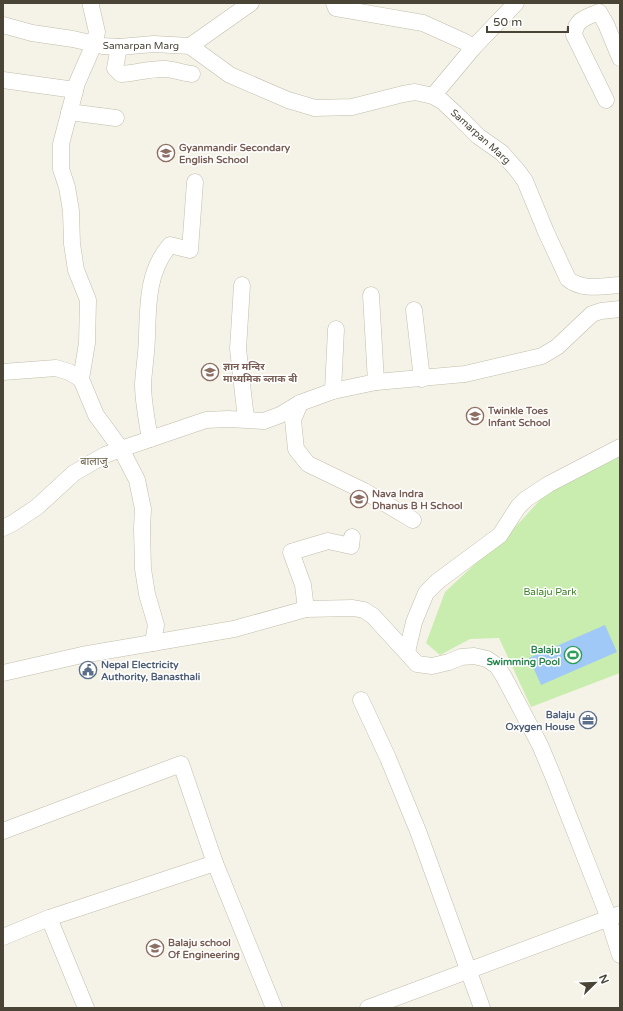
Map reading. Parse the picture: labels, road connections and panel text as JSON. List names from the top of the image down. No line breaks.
{"streets":{"street":["Samarpan Marg"]},"districts":["बालाजु"],"parks":["Balaju Park"],"places":{"school or university":["Gyanmandir Secondary English School","ज्ञान मन्दिर माध्यमिक ब्लाक बी","Twinkle Toes Infant School","Nava Indra Dhanus B H School","Balaju school Of Engineering"],"sports":["Balaju Swimming Pool"],"public building":["Nepal Electricity Authority, Banasthali"],"office":["Balaju Oxygen House"]},"scale_bar":"50 m","north":"top right"}
